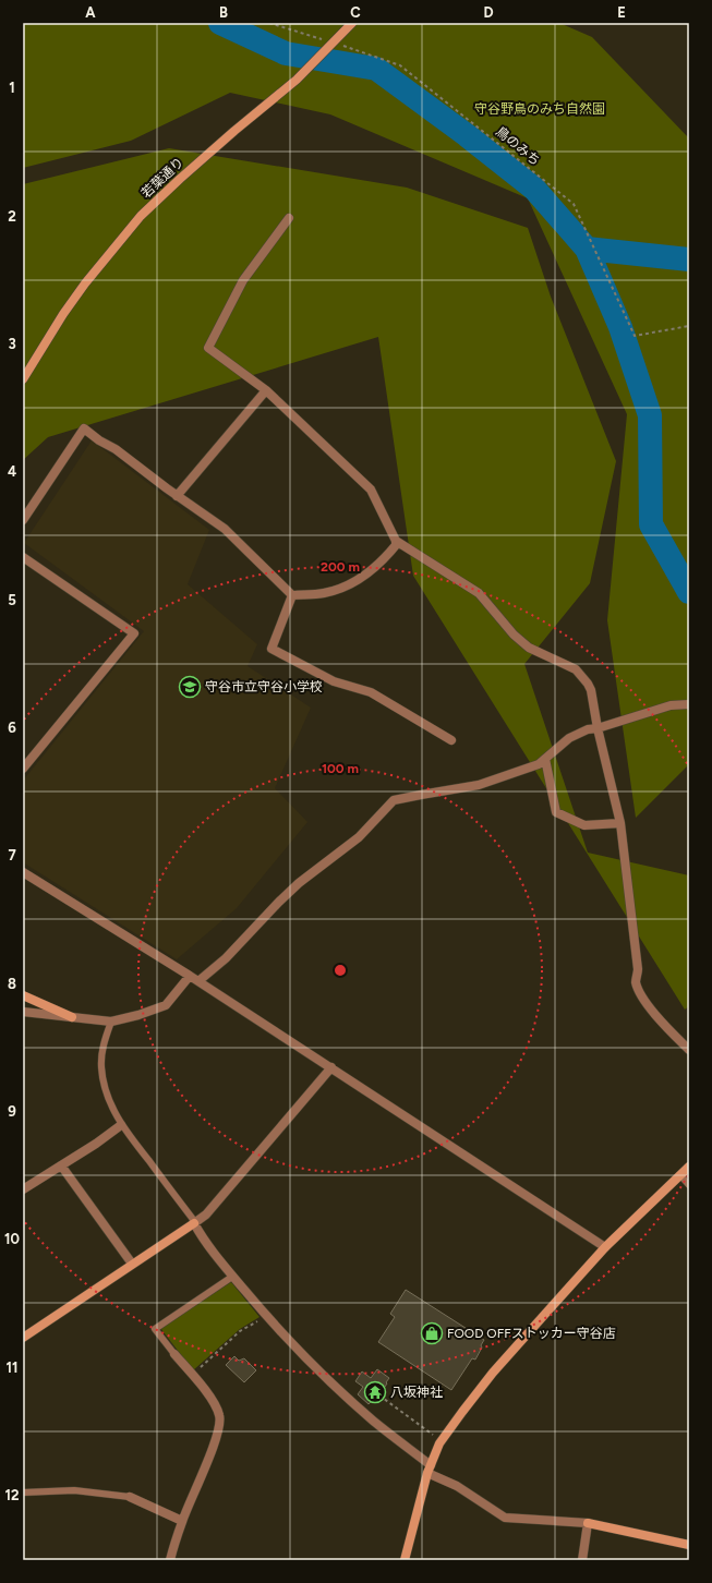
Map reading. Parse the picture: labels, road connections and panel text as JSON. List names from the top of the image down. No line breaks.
{"streets":{"street":["若葉通り"],"path":["鳥のみち"]},"parks":["守谷野鳥のみち自然園"],"places":{"school or university":["守谷市立守谷小学校"],"shop":["FOOD OFFストッカー守谷店"],"temple":["八坂神社"]},"grid":{"columns":["A","B","C","D","E"],"rows":["1","2","3","4","5","6","7","8","9","10","11","12"]},"rings":["200 m","100 m"]}
